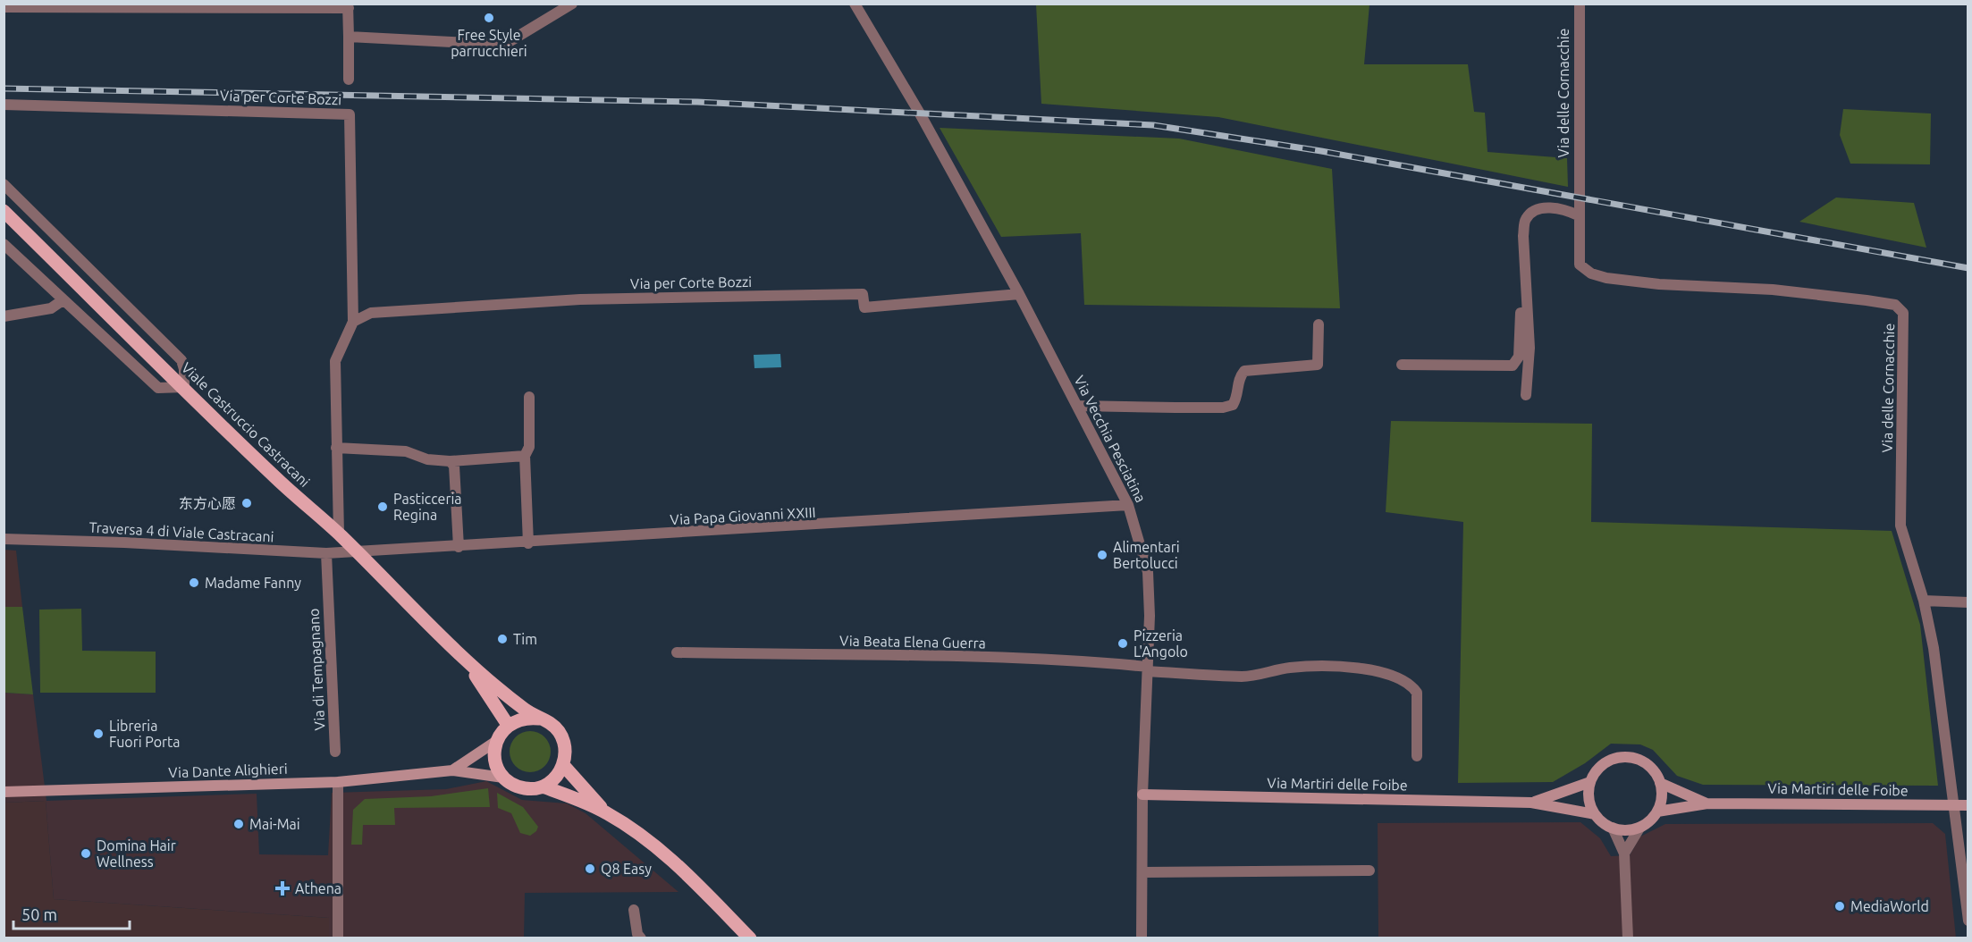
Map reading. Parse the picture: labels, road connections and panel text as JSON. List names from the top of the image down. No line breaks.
{"streets":{"main road":["Viale Castruccio Castracani"],"street":["Via delle Cornacchie","Via per Corte Bozzi","Via Vecchia Pesciatina","Via Papa Giovanni XXIII","Traversa 4 di Viale Castracani","Via Beata Elena Guerra","Via di Tempagnano","Via Dante Alighieri","Via Martiri delle Foibe"]},"crossings":[["Via delle Cornacchie","Via Martiri delle Foibe"],["Via per Corte Bozzi","Viale Castruccio Castracani"],["Via per Corte Bozzi","Via Vecchia Pesciatina"],["Viale Castruccio Castracani","Via Papa Giovanni XXIII"],["Viale Castruccio Castracani","Traversa 4 di Viale Castracani"],["Viale Castruccio Castracani","Via Dante Alighieri"],["Via Vecchia Pesciatina","Via Papa Giovanni XXIII"],["Via Vecchia Pesciatina","Via Beata Elena Guerra"],["Via Vecchia Pesciatina","Via Martiri delle Foibe"],["Via Papa Giovanni XXIII","Traversa 4 di Viale Castracani"],["Traversa 4 di Viale Castracani","Via di Tempagnano"]],"places":{"other":["Free Style parrucchieri","东方心愿","Pasticceria Regina","Alimentari Bertolucci","Madame Fanny","Tim","Pizzeria L'Angolo","Libreria Fuori Porta","Mai-Mai","Domina Hair Wellness","Q8 Easy","MediaWorld"],"health":["Athena"]},"scale_bar":"50 m"}
